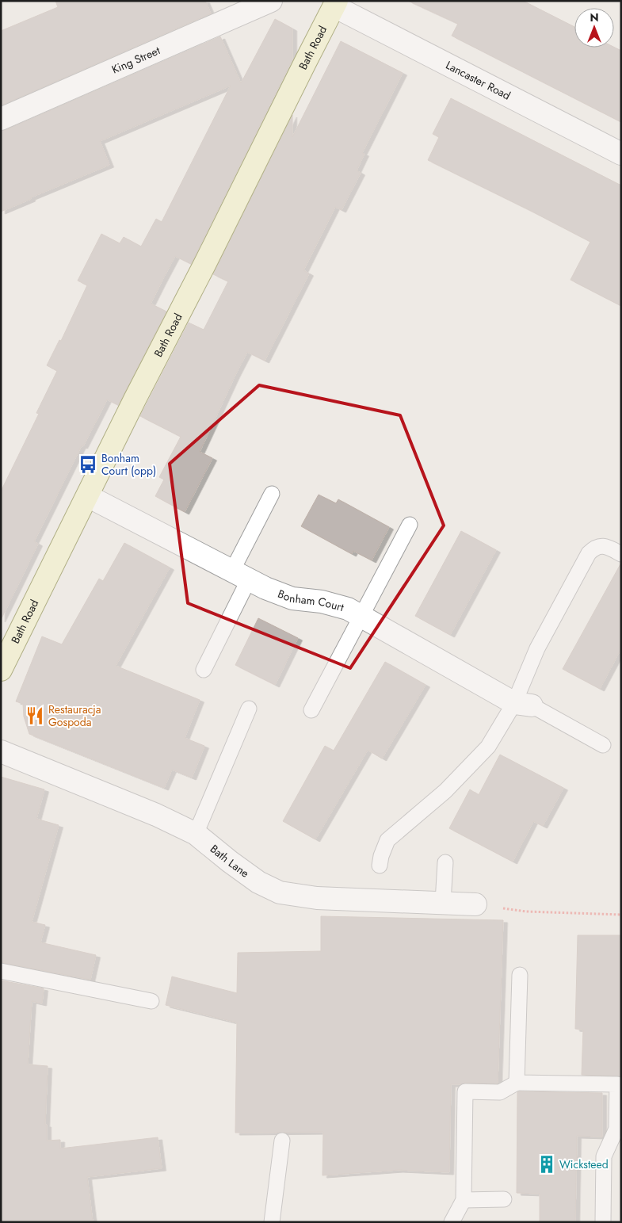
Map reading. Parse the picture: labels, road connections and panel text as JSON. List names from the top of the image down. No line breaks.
{"streets":{"street":["Bath Road","King Street","Lancaster Road","Bonham Court","Bath Lane"]},"crossings":[["Bath Road","Lancaster Road"],["Bath Road","Bonham Court"]],"places":{"bus stop":["Bonham Court (opp)"],"restaurant":["Restauracja Gospoda"],"building":["Wicksteed"]},"north":"top"}
